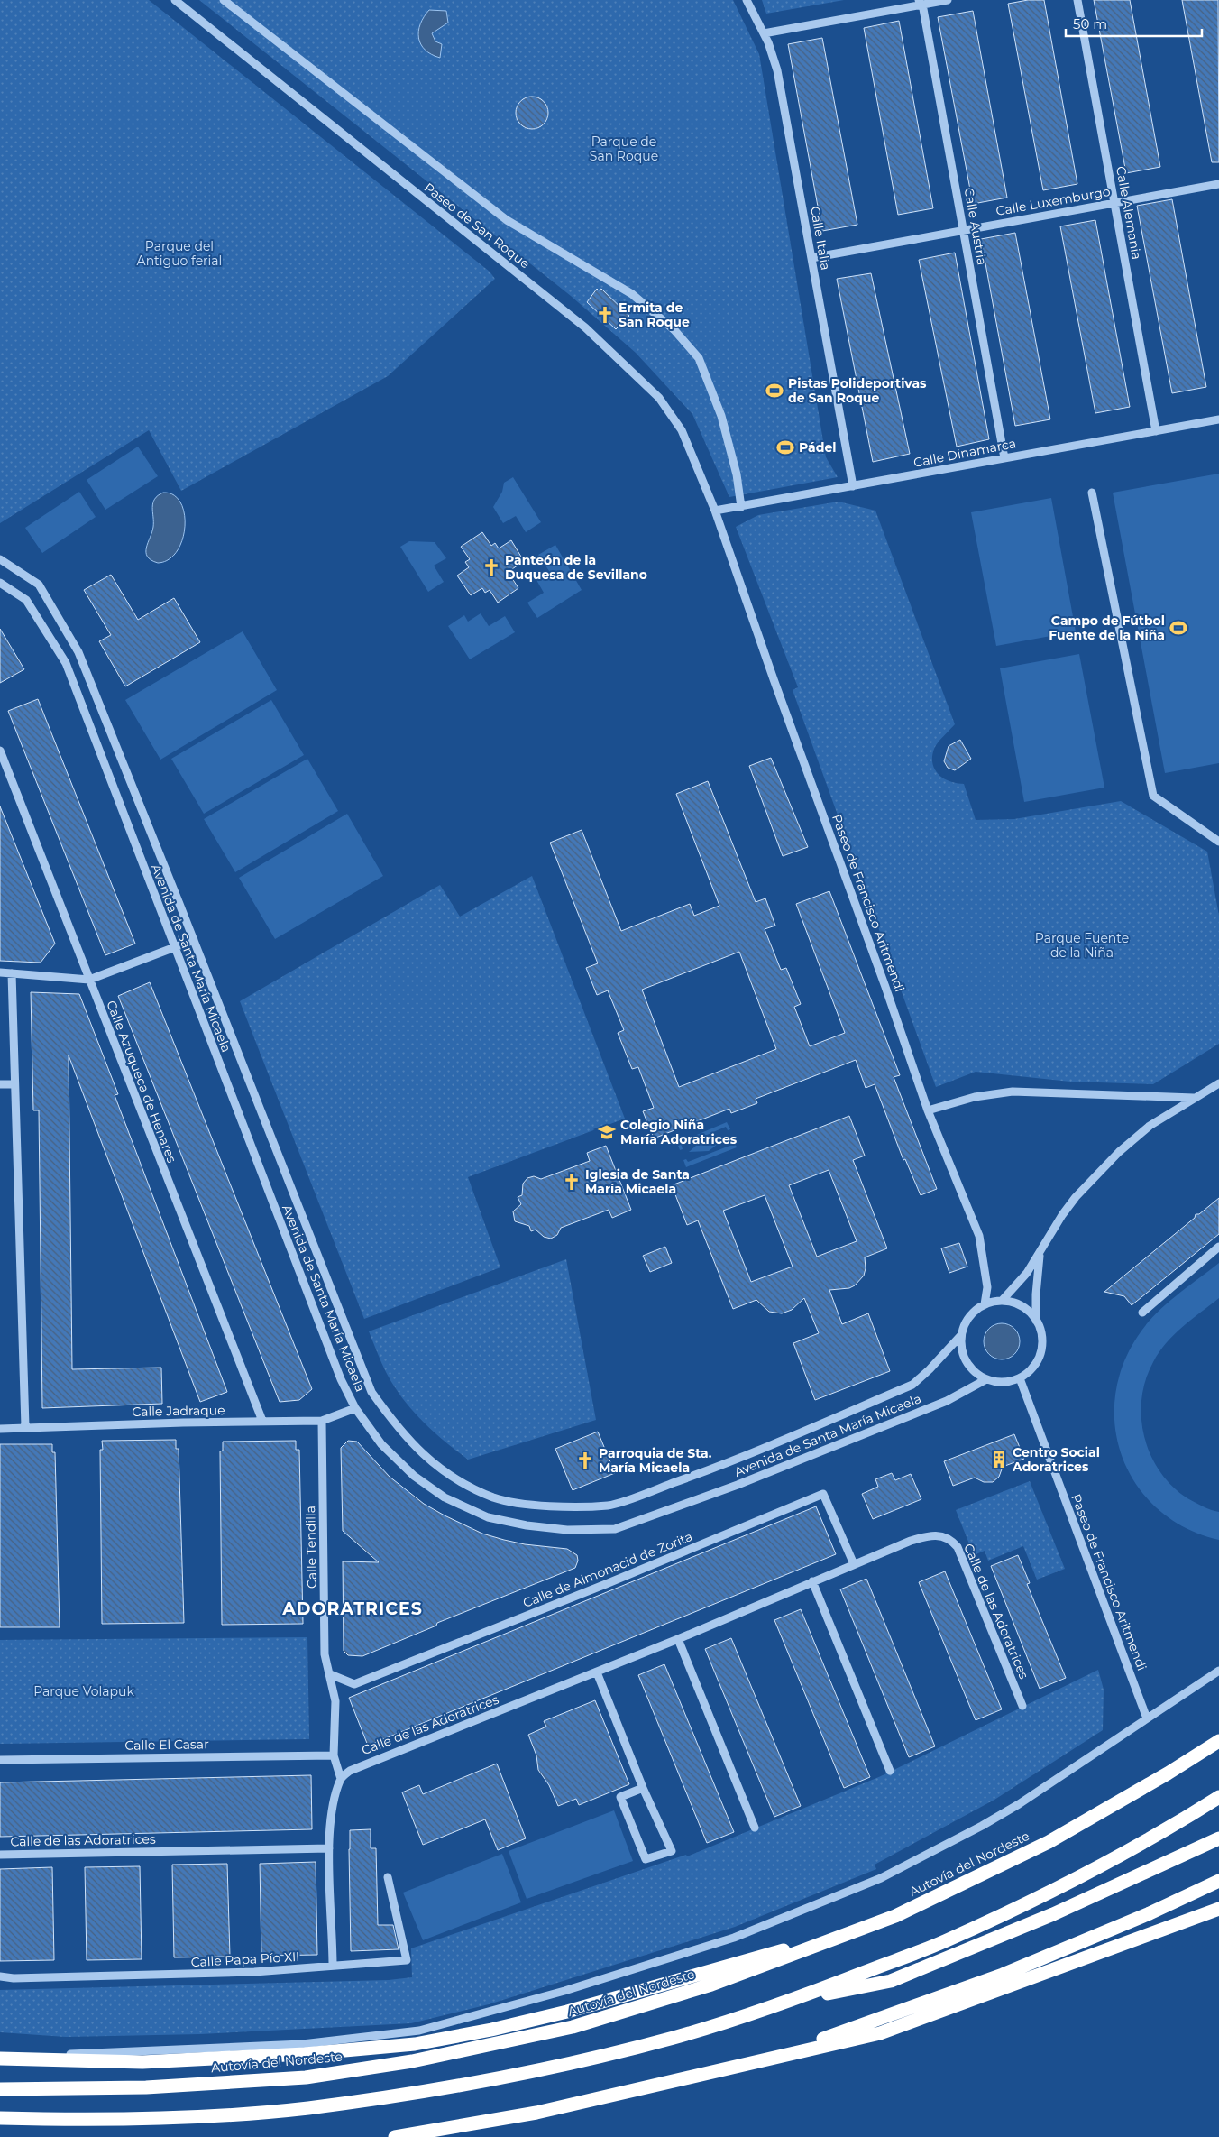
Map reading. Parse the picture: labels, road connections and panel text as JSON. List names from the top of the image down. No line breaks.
{"streets":{"highway":["Autovía del Nordeste"],"street":["Calle Luxemburgo","Calle Alemania","Paseo de San Roque","Calle Austria","Calle Italia","Calle Dinamarca","Paseo de Francisco Aritmendi","Avenida de Santa María Micaela","Calle Azuqueca de Henares","Calle Jadraque","Calle Tendilla","Calle de Almonacid de Zorita","Calle de las Adoratrices","Calle El Casar","Calle Papa Pío XII"]},"crossings":[["Calle Luxemburgo","Calle Alemania"],["Calle Luxemburgo","Calle Austria"],["Calle Luxemburgo","Calle Italia"],["Calle Alemania","Calle Dinamarca"],["Paseo de San Roque","Calle Dinamarca"],["Paseo de San Roque","Paseo de Francisco Aritmendi"],["Calle Austria","Calle Dinamarca"],["Calle Italia","Calle Dinamarca"],["Calle Dinamarca","Paseo de Francisco Aritmendi"],["Paseo de Francisco Aritmendi","Avenida de Santa María Micaela"],["Avenida de Santa María Micaela","Calle Jadraque"],["Calle Azuqueca de Henares","Calle Jadraque"],["Calle Jadraque","Calle Tendilla"],["Calle Tendilla","Calle de Almonacid de Zorita"],["Calle Tendilla","Calle de las Adoratrices"],["Calle Tendilla","Calle El Casar"],["Calle de Almonacid de Zorita","Calle de las Adoratrices"]],"districts":["ADORATRICES"],"parks":["Parque de San Roque","Parque del Antiguo ferial","Parque Fuente de la Niña","Parque Volapuk"],"places":{"church":["Ermita de San Roque","Panteón de la Duquesa de Sevillano","Iglesia de Santa María Micaela","Parroquia de Sta. María Micaela"],"sports":["Pistas Polideportivas de San Roque","Pádel","Campo de Fútbol Fuente de la Niña"],"school or university":["Colegio Niña María Adoratrices"],"building":["Centro Social Adoratrices"]},"scale_bar":"50 m"}
